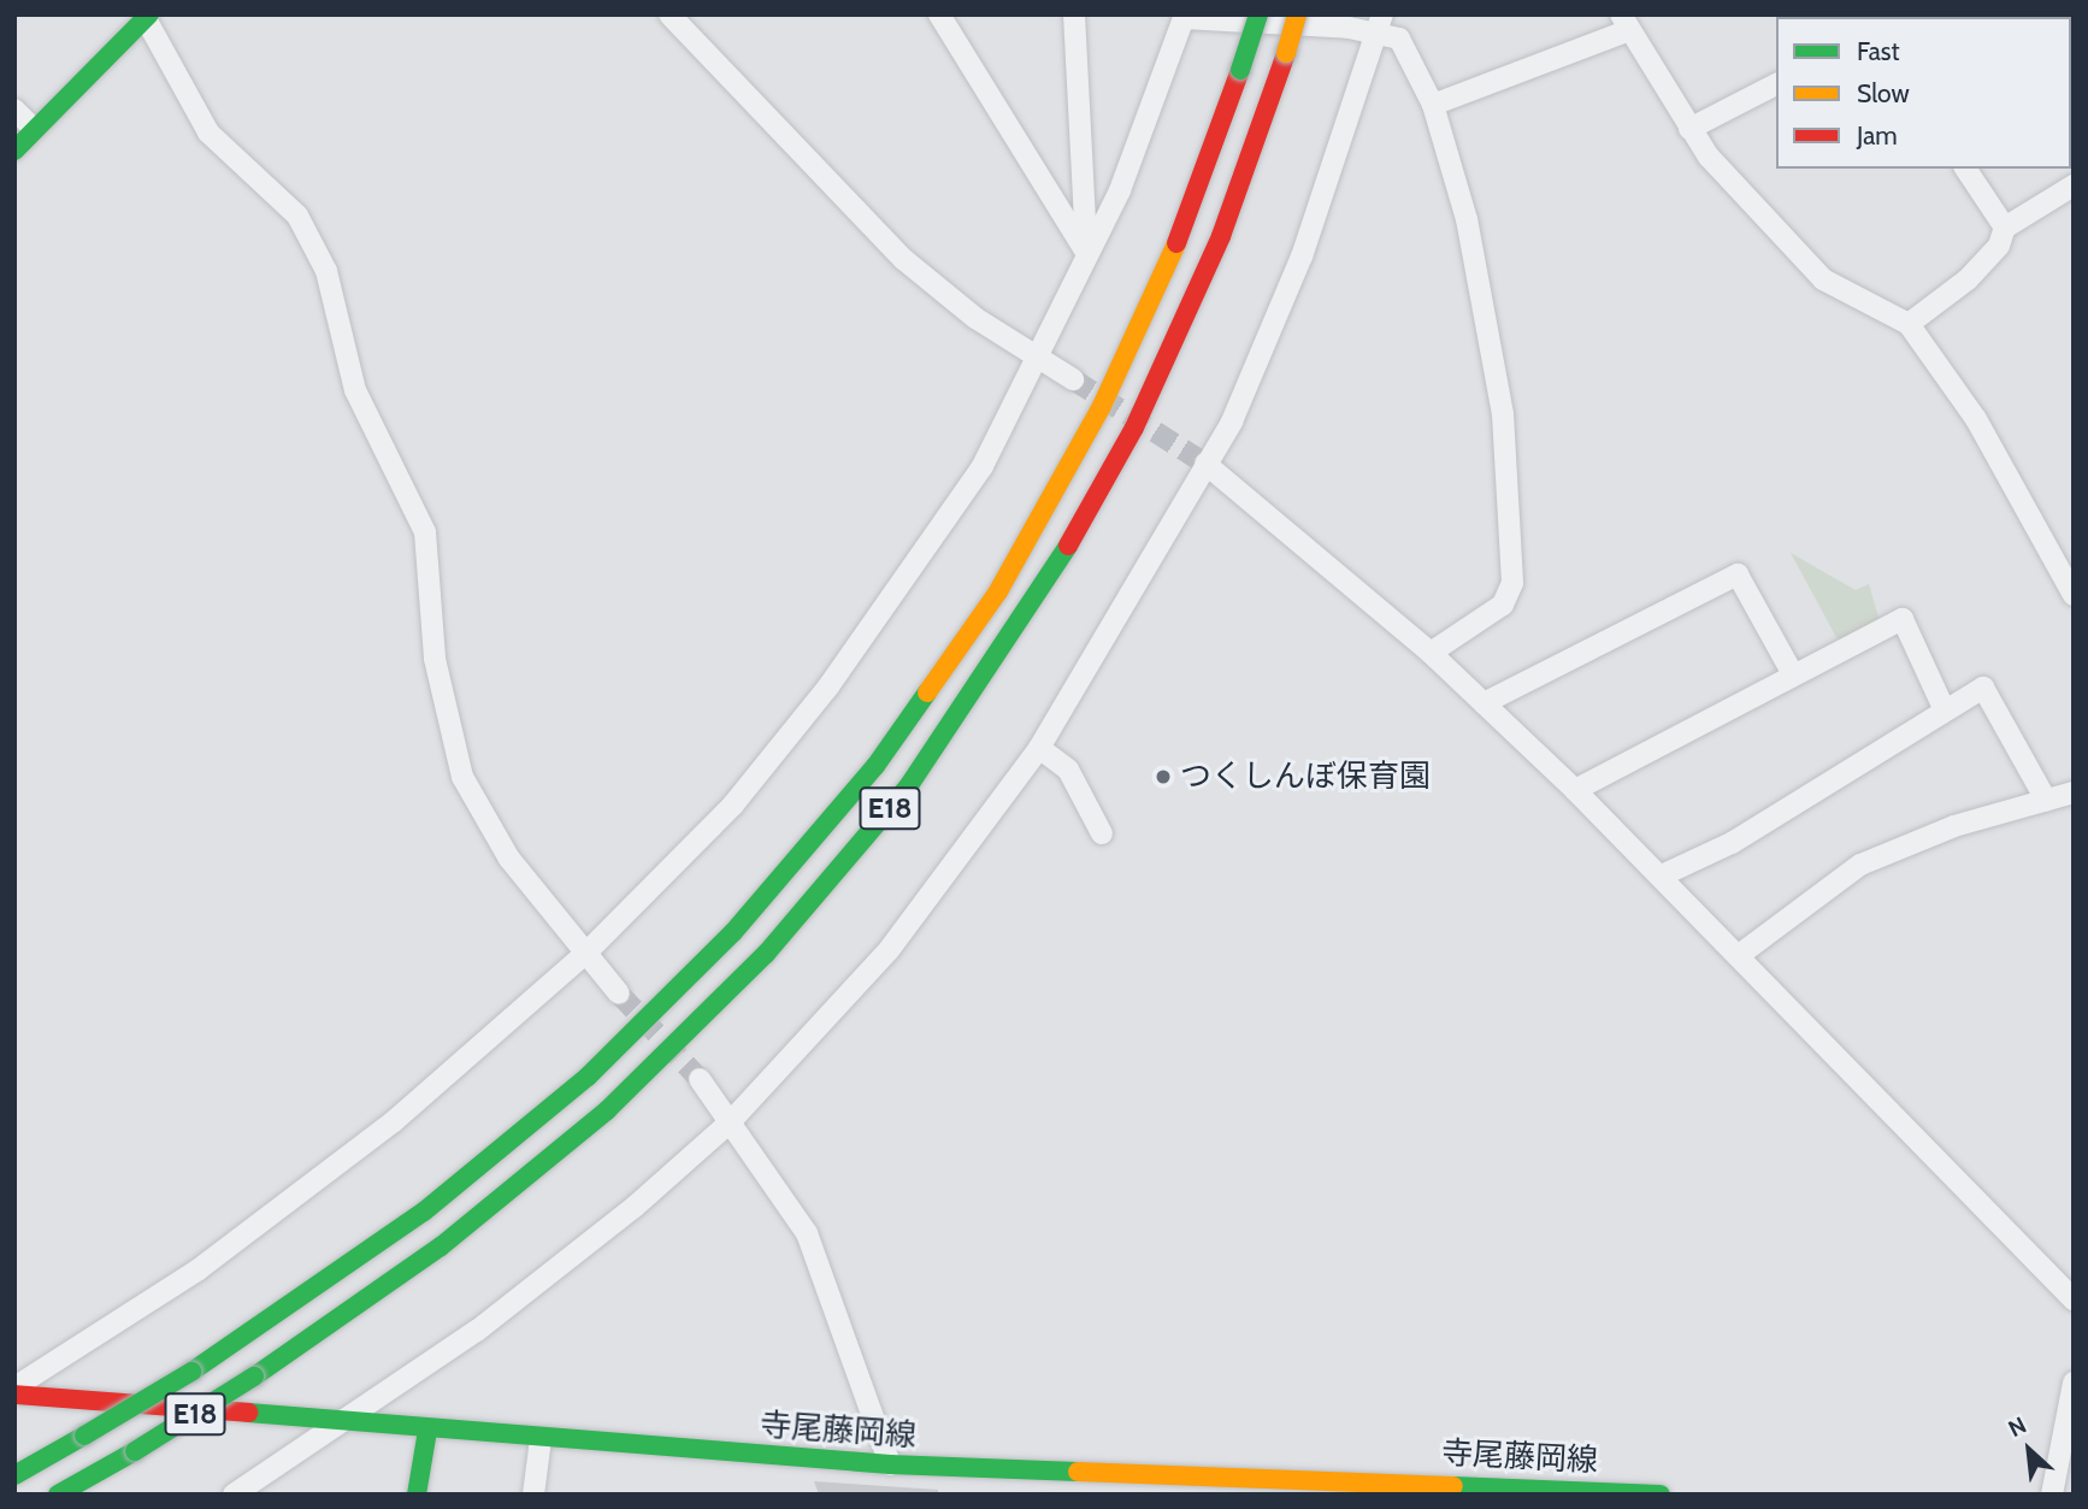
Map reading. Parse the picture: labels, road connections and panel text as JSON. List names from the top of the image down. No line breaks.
{"streets":{"main road":["E18","寺尾藤岡線"]},"places":["つくしんぼ保育園"],"legend":["Fast","Slow","Jam"],"north":"top left"}
